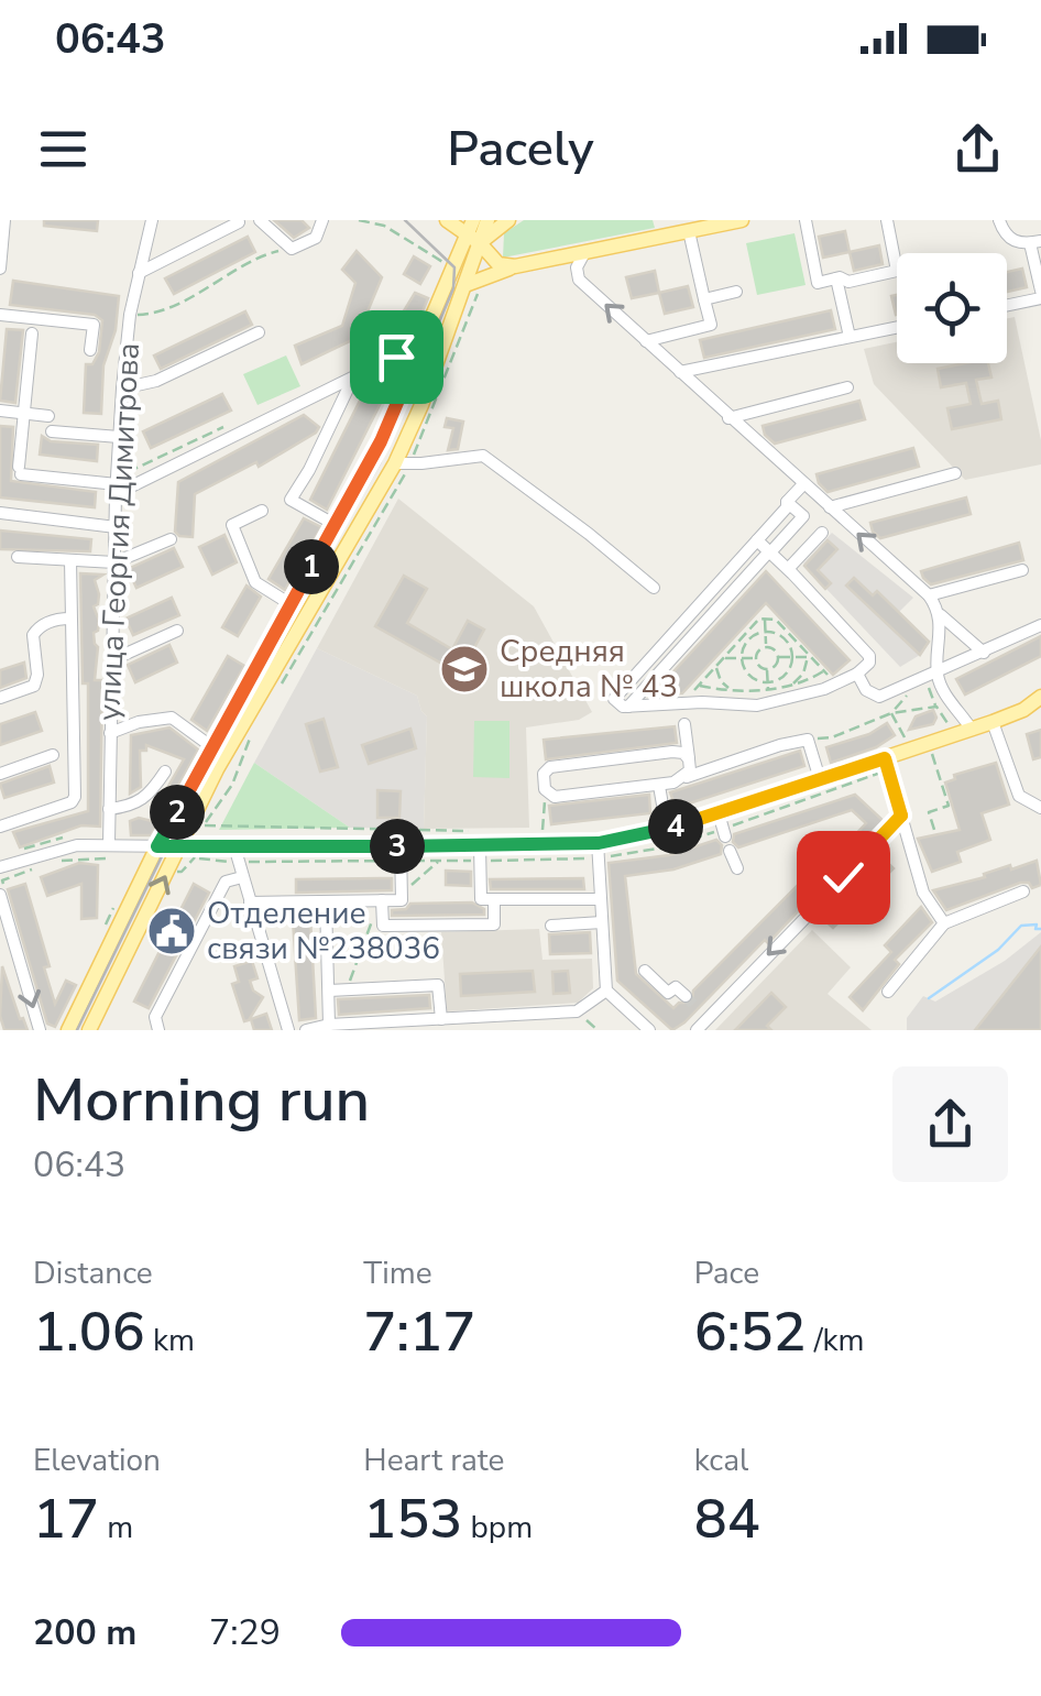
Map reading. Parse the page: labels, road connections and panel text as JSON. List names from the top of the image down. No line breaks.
{"streets":{"street":["улица Георгия Димитрова"]},"places":{"school or university":["Средняя школа № 43"],"public building":["Отделение связи №238036"]},"page":{"status":"06:43","header":"Pacely","pins":["1","2","4","3"],"heading":["Morning run","06:43"],"stats":[["Distance","1.06 km"],["Time","7:17"],["Pace","6:52 /km"],["Elevation","17 m"],["Heart rate","153 bpm"],["kcal","84"]],"list":[{"name":"200 m","note":"7:29"}]}}
